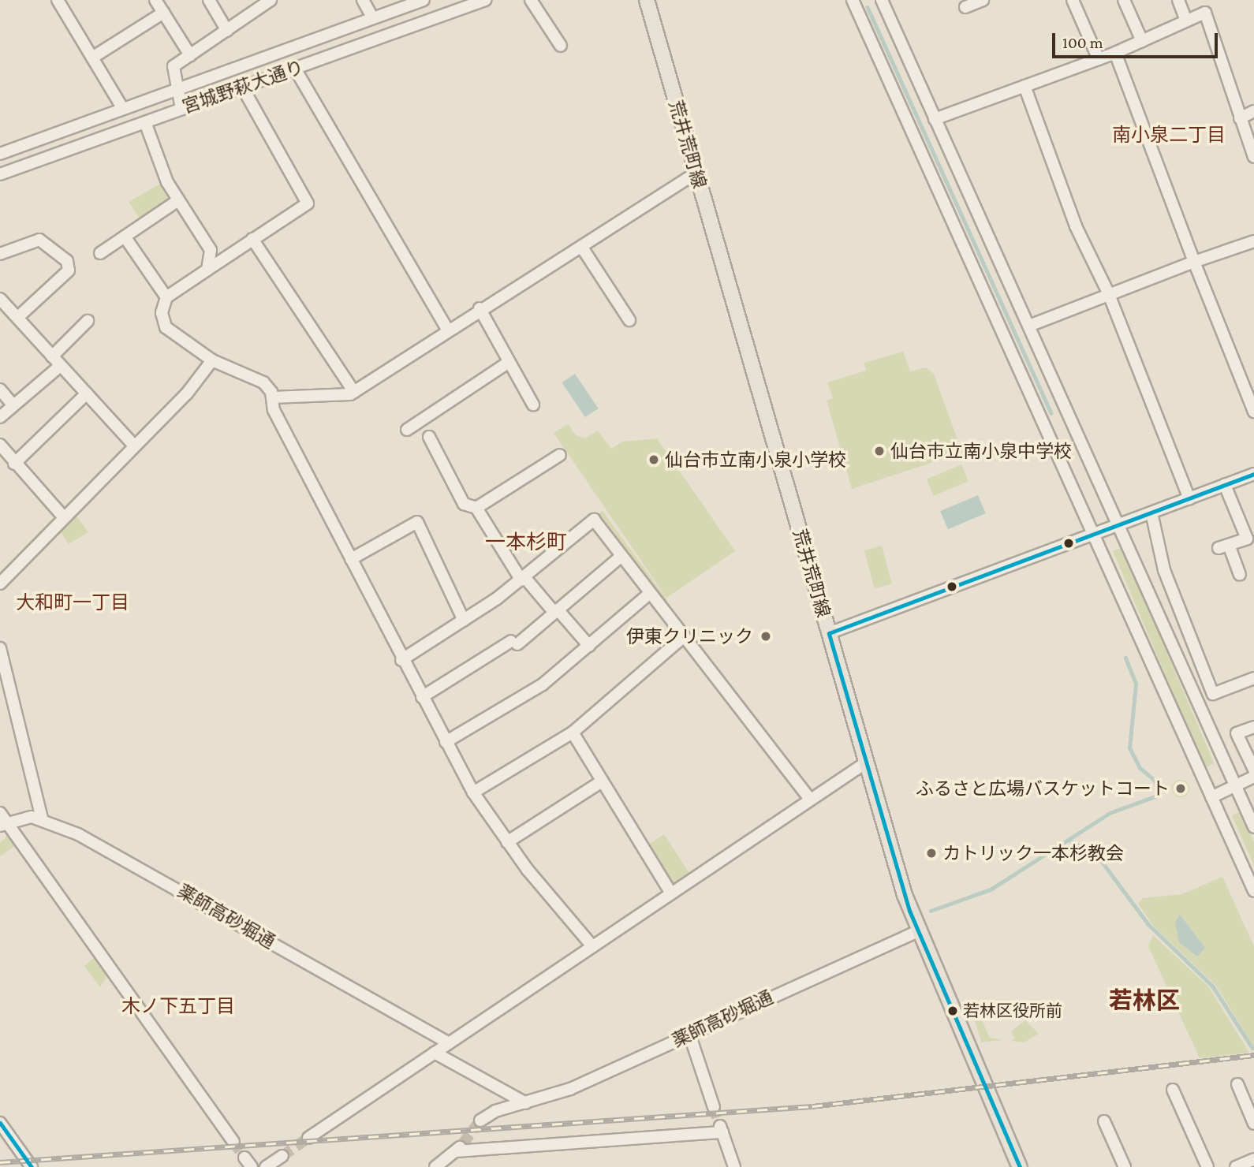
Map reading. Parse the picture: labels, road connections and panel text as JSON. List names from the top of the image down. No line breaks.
{"streets":{"main road":["荒井荒町線"],"street":["宮城野萩大通り","薬師高砂堀通"]},"crossings":[["荒井荒町線","薬師高砂堀通"]],"districts":["南小泉二丁目","一本杉町","大和町一丁目","若林区","木ノ下五丁目"],"places":["仙台市立南小泉中学校","仙台市立南小泉小学校","伊東クリニック","ふるさと広場バスケットコート","カトリック一本杉教会","若林区役所前"],"scale_bar":"100 m"}
